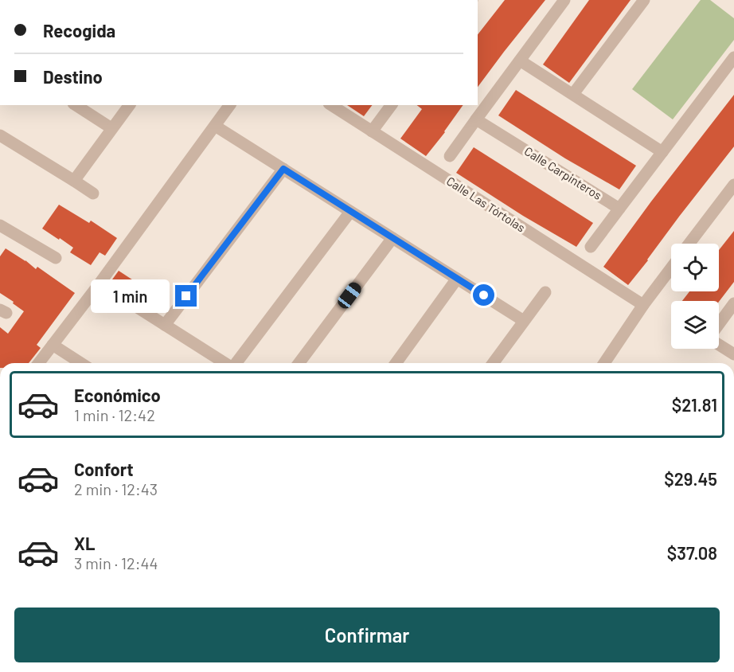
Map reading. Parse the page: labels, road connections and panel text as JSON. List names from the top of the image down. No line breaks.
{"streets":{"street":["Calle Carpinteros","Calle Las Tórtolas"]},"page":{"banner":["Recogida","Destino"],"bubble":"1 min","list":[{"name":"Económico","note":"1 min · 12:42","value":"$21.81"},{"name":"Confort","note":"2 min · 12:43","value":"$29.45"},{"name":"XL","note":"3 min · 12:44","value":"$37.08"}],"buttons":"Confirmar"}}
